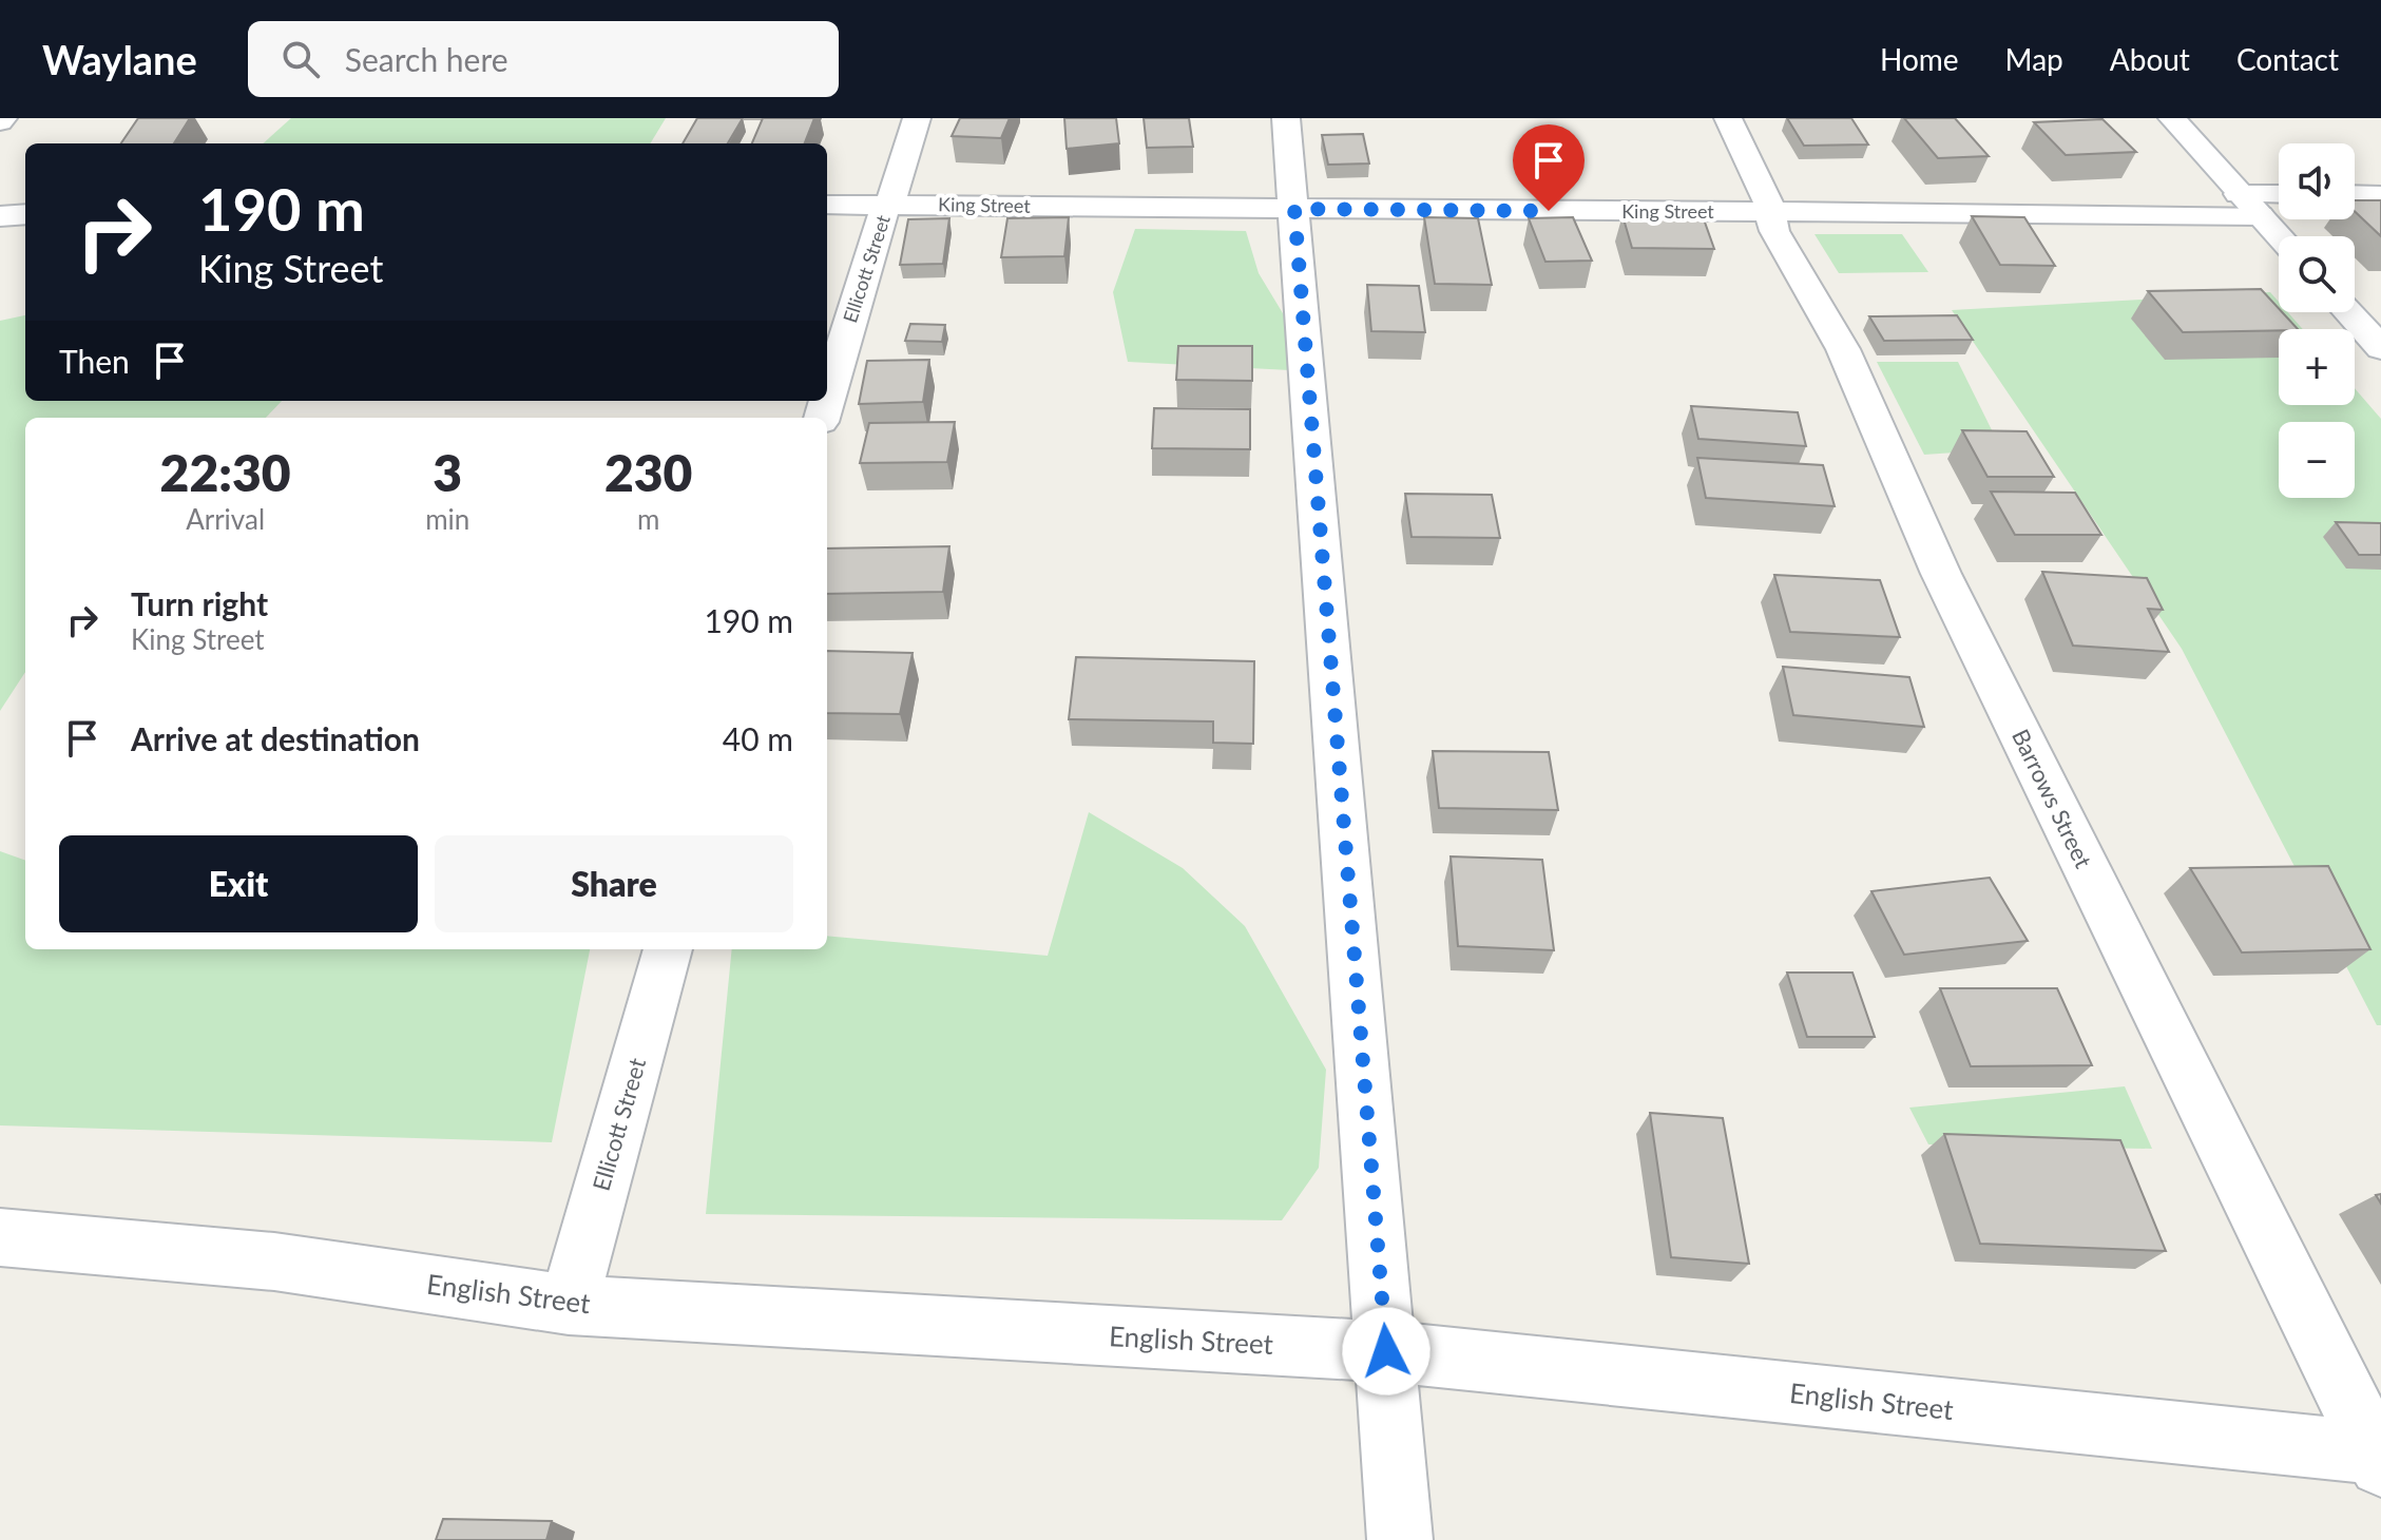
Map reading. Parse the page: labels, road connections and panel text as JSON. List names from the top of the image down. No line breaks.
{"streets":{"street":["King Street","Ellicott Street","Barrows Street","English Street"]},"crossings":[["King Street","Ellicott Street"],["King Street","Barrows Street"],["Ellicott Street","English Street"],["Barrows Street","English Street"]],"page":{"header":"Waylane","search":"Search here","nav":["Home","Map","About","Contact"],"map_buttons":["+","−"],"turn":["190 m","King Street"],"then":"Then","eta":["22:30","Arrival","3","min","230","m"],"list":[{"name":"Turn right","note":"King Street","value":"190 m"},{"name":"Arrive at destination","value":"40 m"}],"buttons":["Exit","Share"]}}
